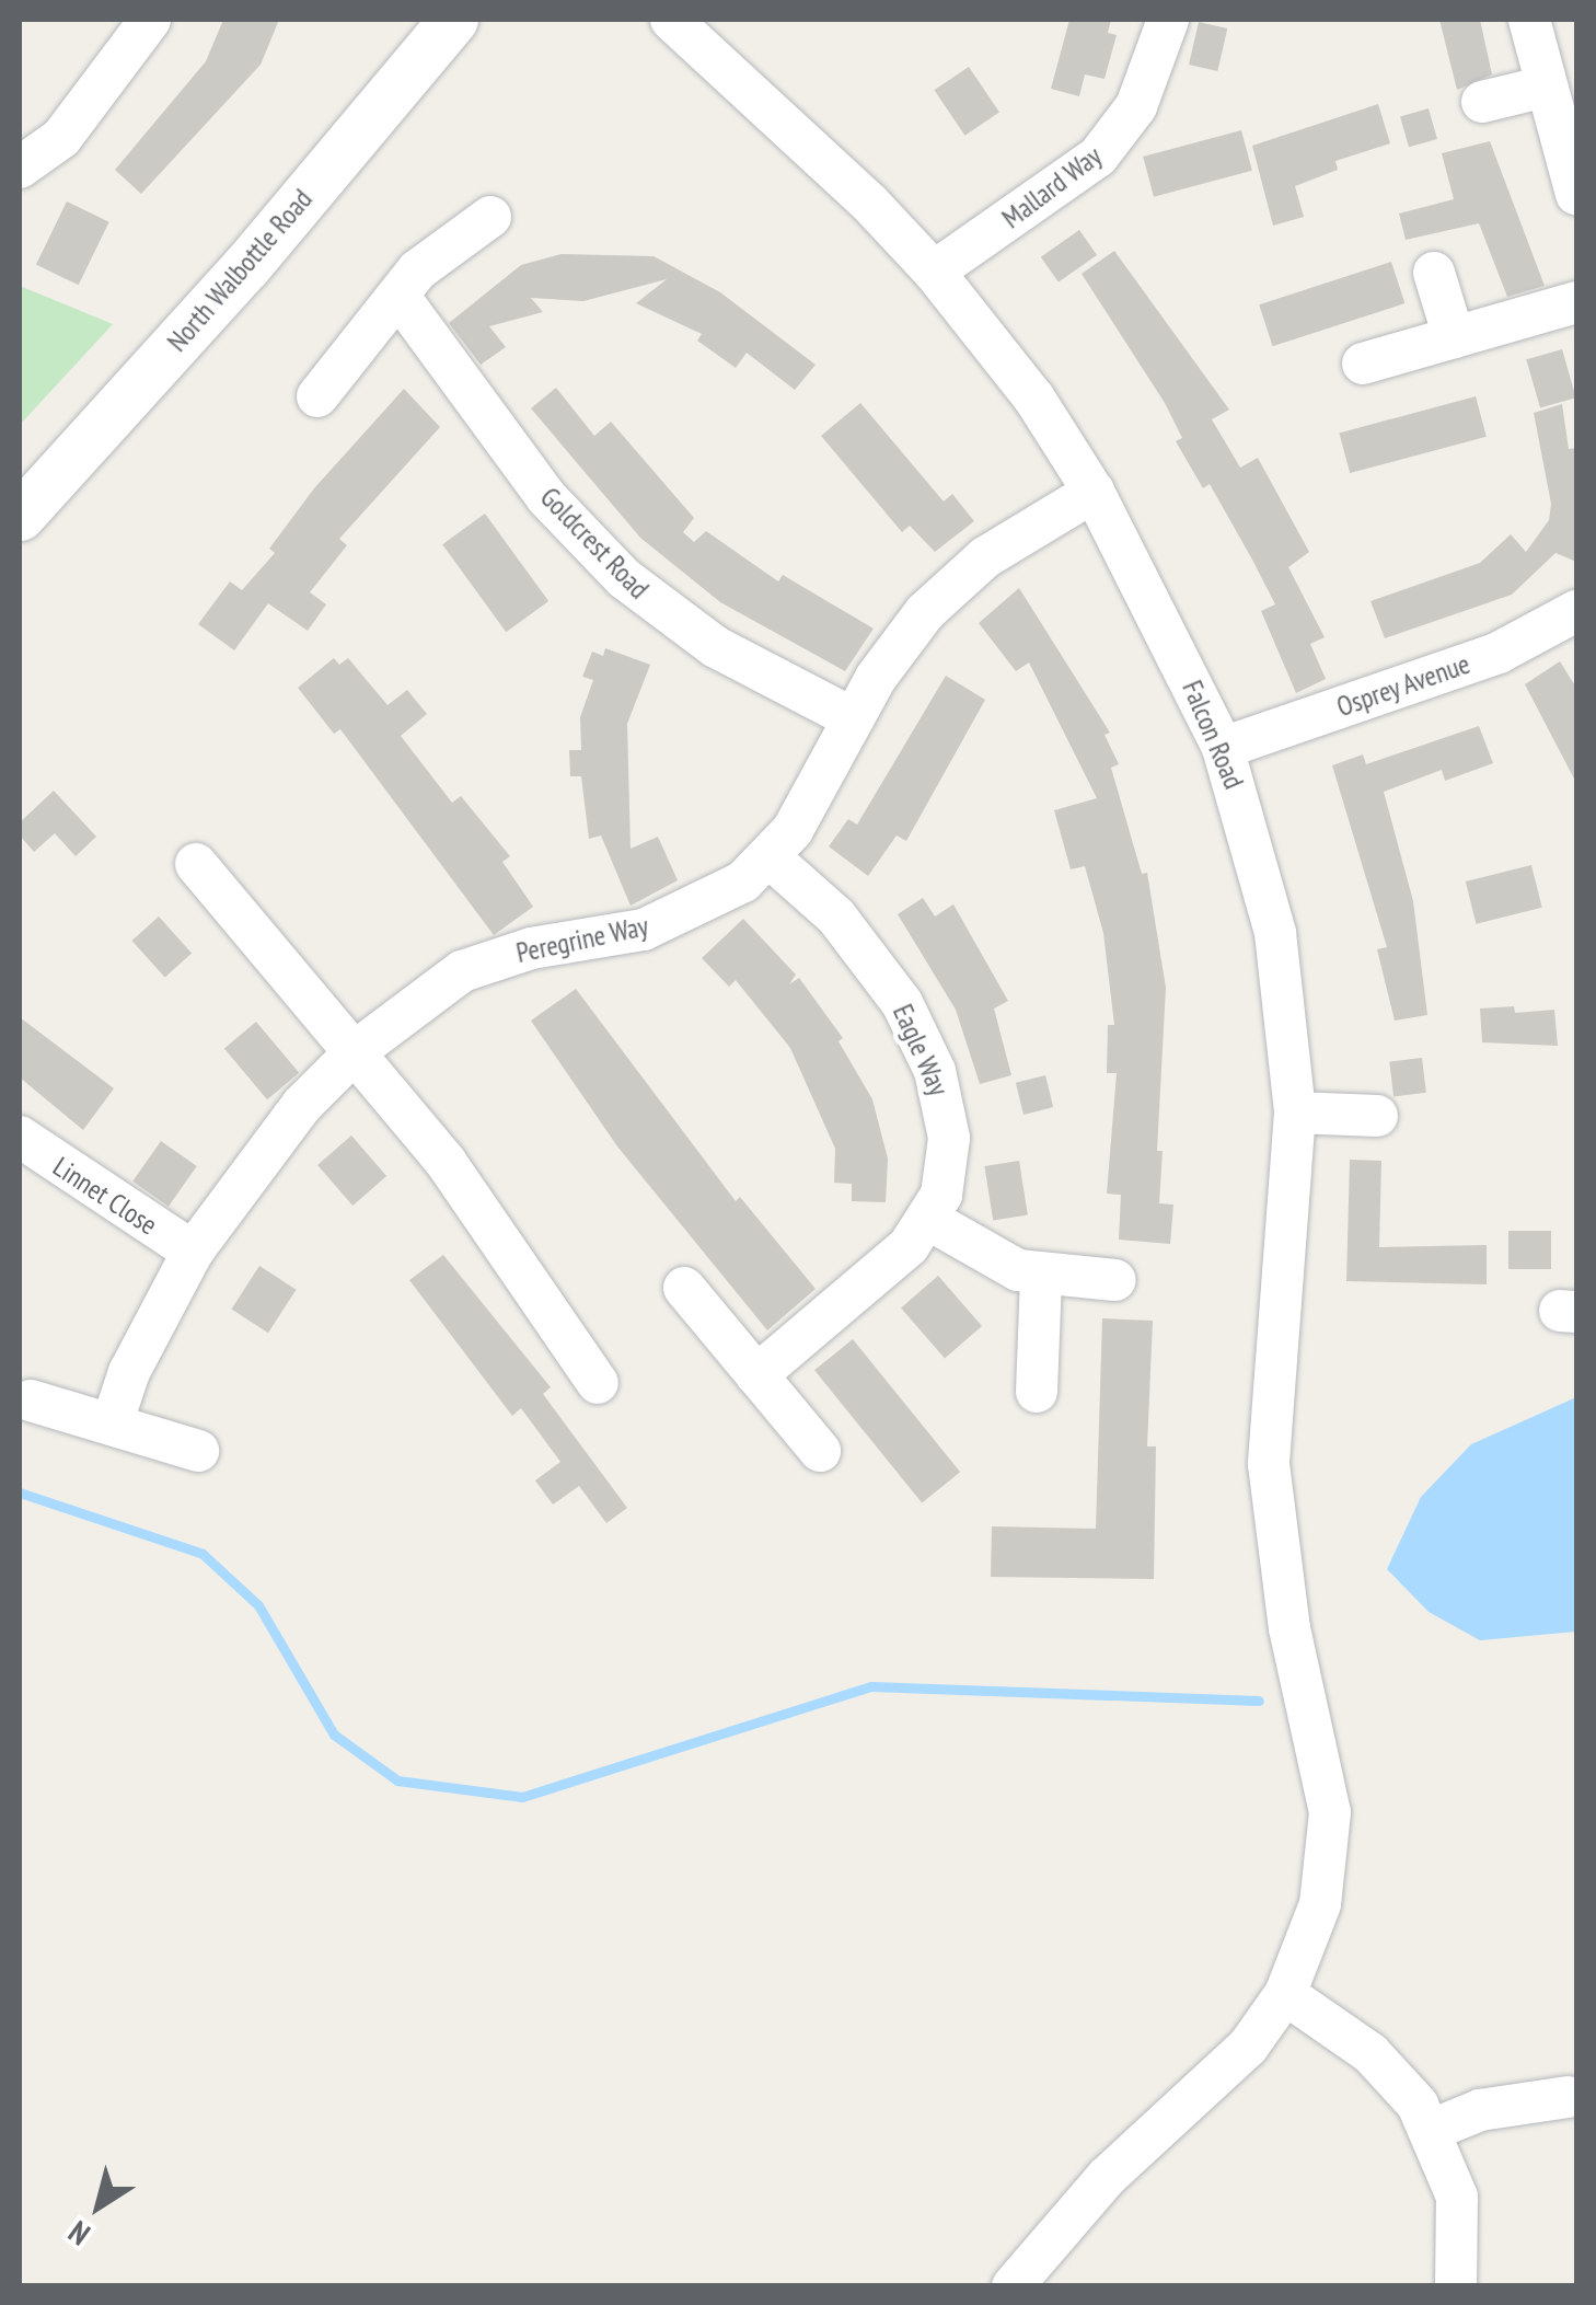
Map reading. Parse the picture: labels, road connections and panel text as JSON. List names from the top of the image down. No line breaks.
{"streets":{"street":["Mallard Way","North Walbottle Road","Goldcrest Road","Osprey Avenue","Falcon Road","Peregrine Way","Eagle Way","Linnet Close"]},"crossings":[["Mallard Way","Falcon Road"],["Goldcrest Road","Peregrine Way"],["Osprey Avenue","Falcon Road"],["Falcon Road","Peregrine Way"],["Peregrine Way","Eagle Way"],["Peregrine Way","Linnet Close"]],"north":"bottom left"}
